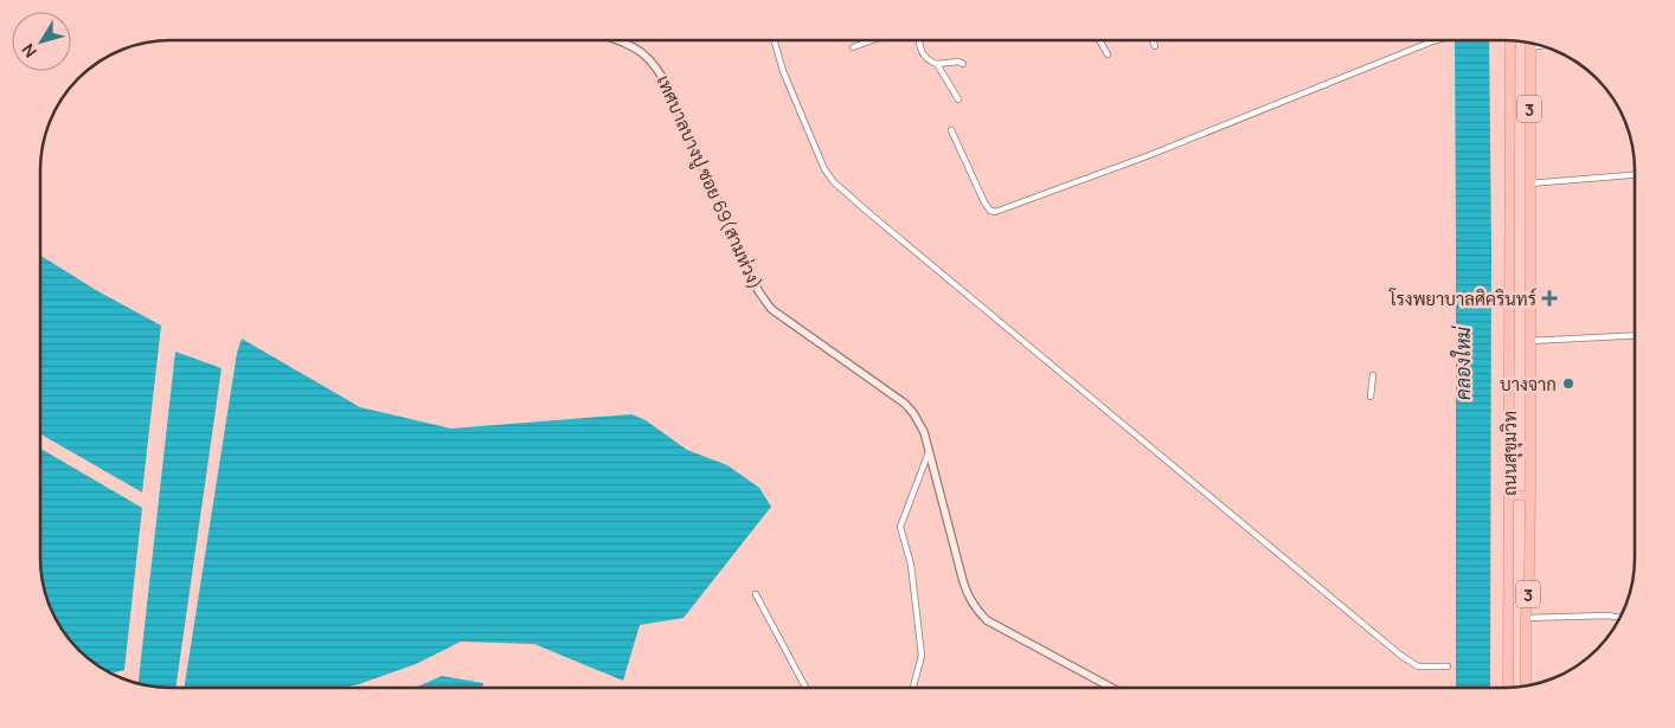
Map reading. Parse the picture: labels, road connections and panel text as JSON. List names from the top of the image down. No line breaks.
{"streets":{"highway":["3","ถนนสุขุมวิท"],"street":["เทศบาลบางปู ซอย 69(สามห่วง)"]},"water":["คลองใหม่"],"places":{"health":["โรงพยาบาลศิครินทร์"],"other":["บางจาก"]},"north":"bottom left"}
